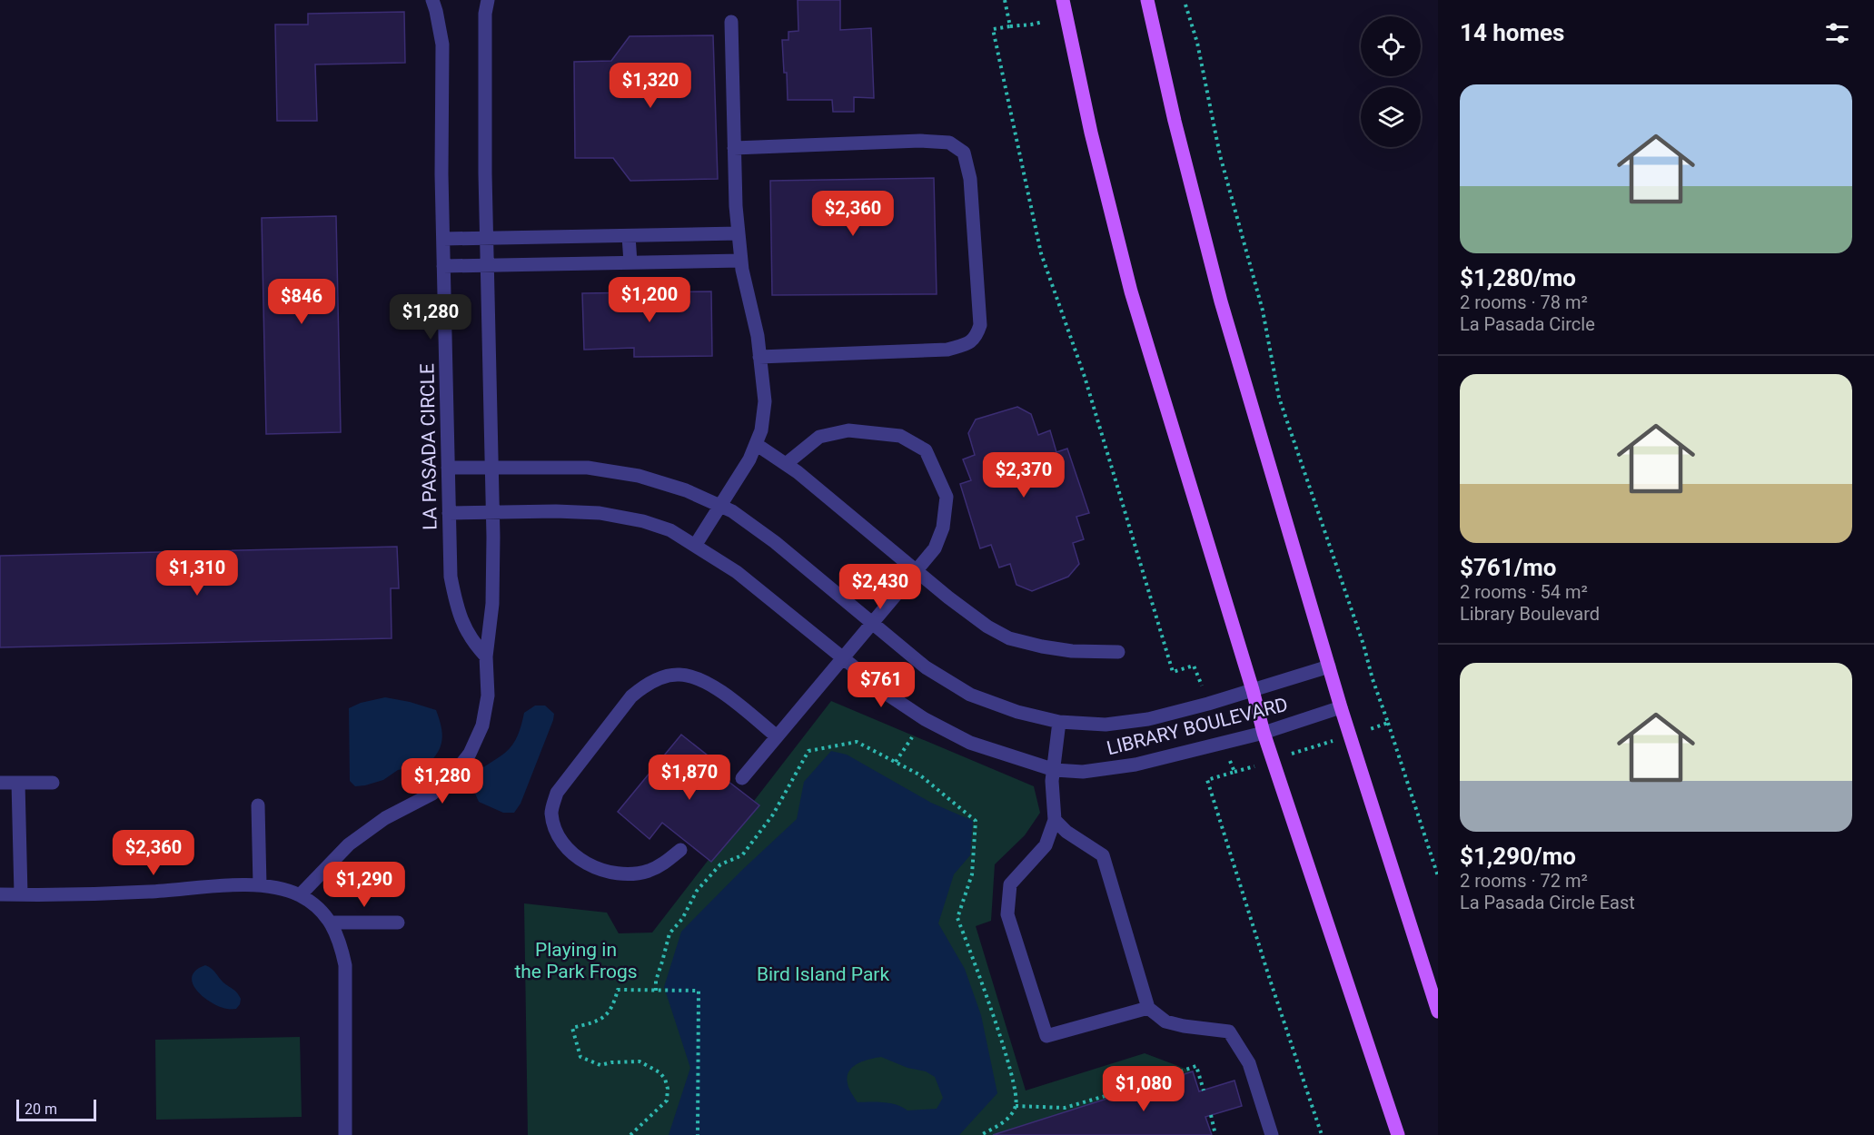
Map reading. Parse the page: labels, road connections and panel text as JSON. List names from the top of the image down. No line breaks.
{"streets":{"street":["LA PASADA CIRCLE","LIBRARY BOULEVARD"]},"crossings":[["LA PASADA CIRCLE","LIBRARY BOULEVARD"]],"parks":["Playing in the Park Frogs","Bird Island Park"],"scale_bar":"20 m","page":{"heading":"14 homes","price":["$1,320","$2,360","$1,200","$846","$1,280","$2,370","$1,310","$2,430","$761","$1,870","$1,280","$2,360","$1,290","$1,080"],"list":[{"name":"$1,280/mo","note":"2 rooms · 78 m² · La Pasada Circle"},{"name":"$761/mo","note":"2 rooms · 54 m² · Library Boulevard"},{"name":"$1,290/mo","note":"2 rooms · 72 m² · La Pasada Circle East"}],"scale":"20 m"}}
